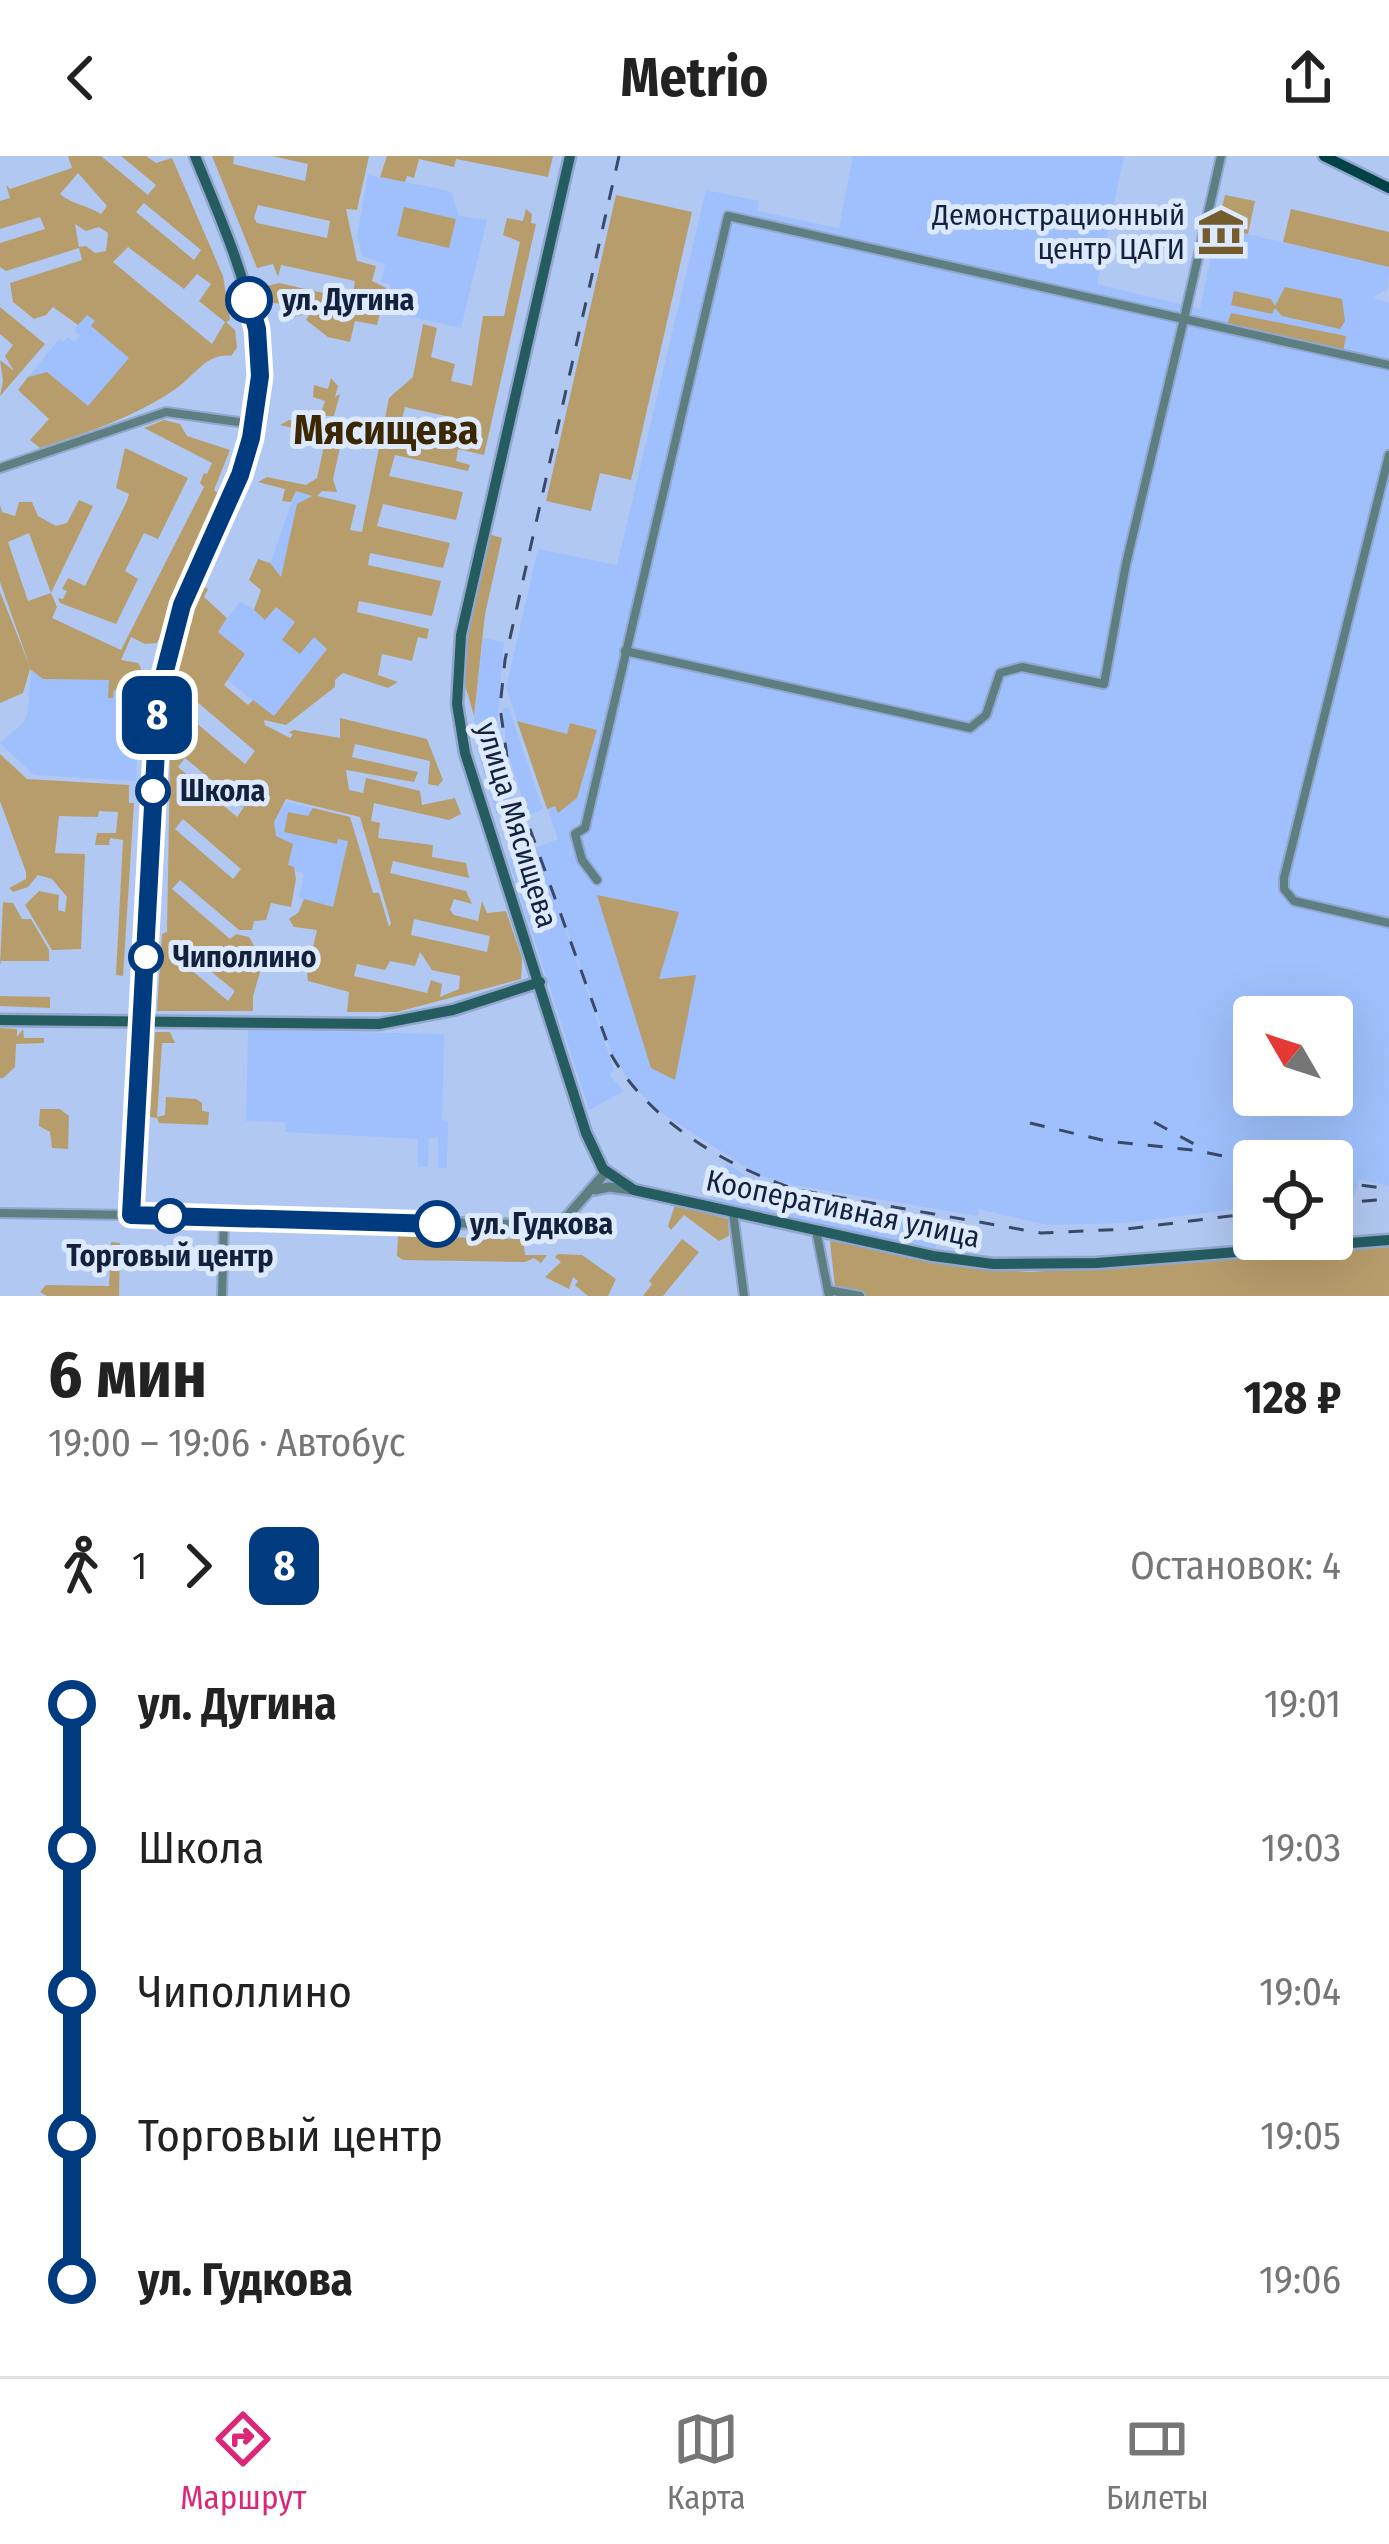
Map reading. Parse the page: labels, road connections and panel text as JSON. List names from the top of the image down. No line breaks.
{"streets":{"main road":["улица Мясищева","Кооперативная улица"]},"crossings":[["улица Мясищева","Кооперативная улица"]],"districts":["Мясищева"],"places":{"museum":["Демонстрационный центр ЦАГИ"],"other":["ул. Дугина","Школа","Чиполлино","Торговый центр","ул. Гудкова"]},"lines":["bus line 8"],"north":"top left","page":{"header":"Metrio","on_map":"8","heading":["6 мин","19:00 – 19:06 · Автобус","128 ₽"],"legs":["1","8","Остановок: 4"],"list":[{"name":"ул. Дугина","value":"19:01"},{"name":"Школа","value":"19:03"},{"name":"Чиполлино","value":"19:04"},{"name":"Торговый центр","value":"19:05"},{"name":"ул. Гудкова","value":"19:06"}],"tabs":["Маршрут","Карта","Билеты"]}}
